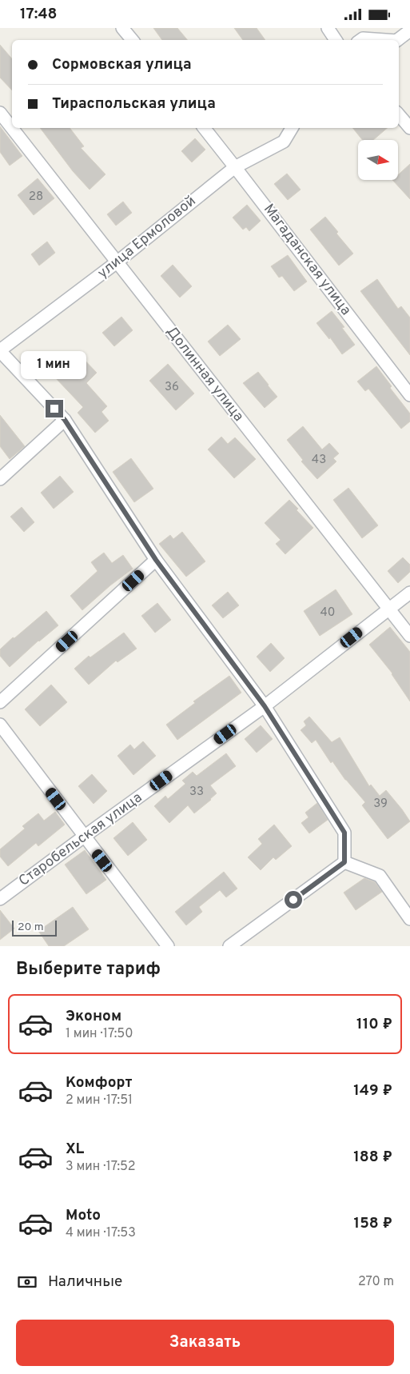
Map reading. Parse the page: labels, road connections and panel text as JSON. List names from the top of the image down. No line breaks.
{"streets":{"street":["улица Ермоловой","Магаданская улица","Долинная улица","Старобельская улица"]},"crossings":[["улица Ермоловой","Магаданская улица"],["улица Ермоловой","Долинная улица"],["Долинная улица","Старобельская улица"]],"house_numbers":["28","36","43","40","33","39"],"scale_bar":"20 m","north":"right","page":{"status":"17:48","banner":["Сормовская улица","Тираспольская улица"],"bubble":"1 мин","scale":"20 m","heading":"Выберите тариф","list":[{"name":"Эконом","note":"1 мин · 17:50","value":"110 ₽"},{"name":"Комфорт","note":"2 мин · 17:51","value":"149 ₽"},{"name":"XL","note":"3 мин · 17:52","value":"188 ₽"},{"name":"Moto","note":"4 мин · 17:53","value":"158 ₽"}],"pay":["Наличные","270 m"],"buttons":"Заказать"}}
